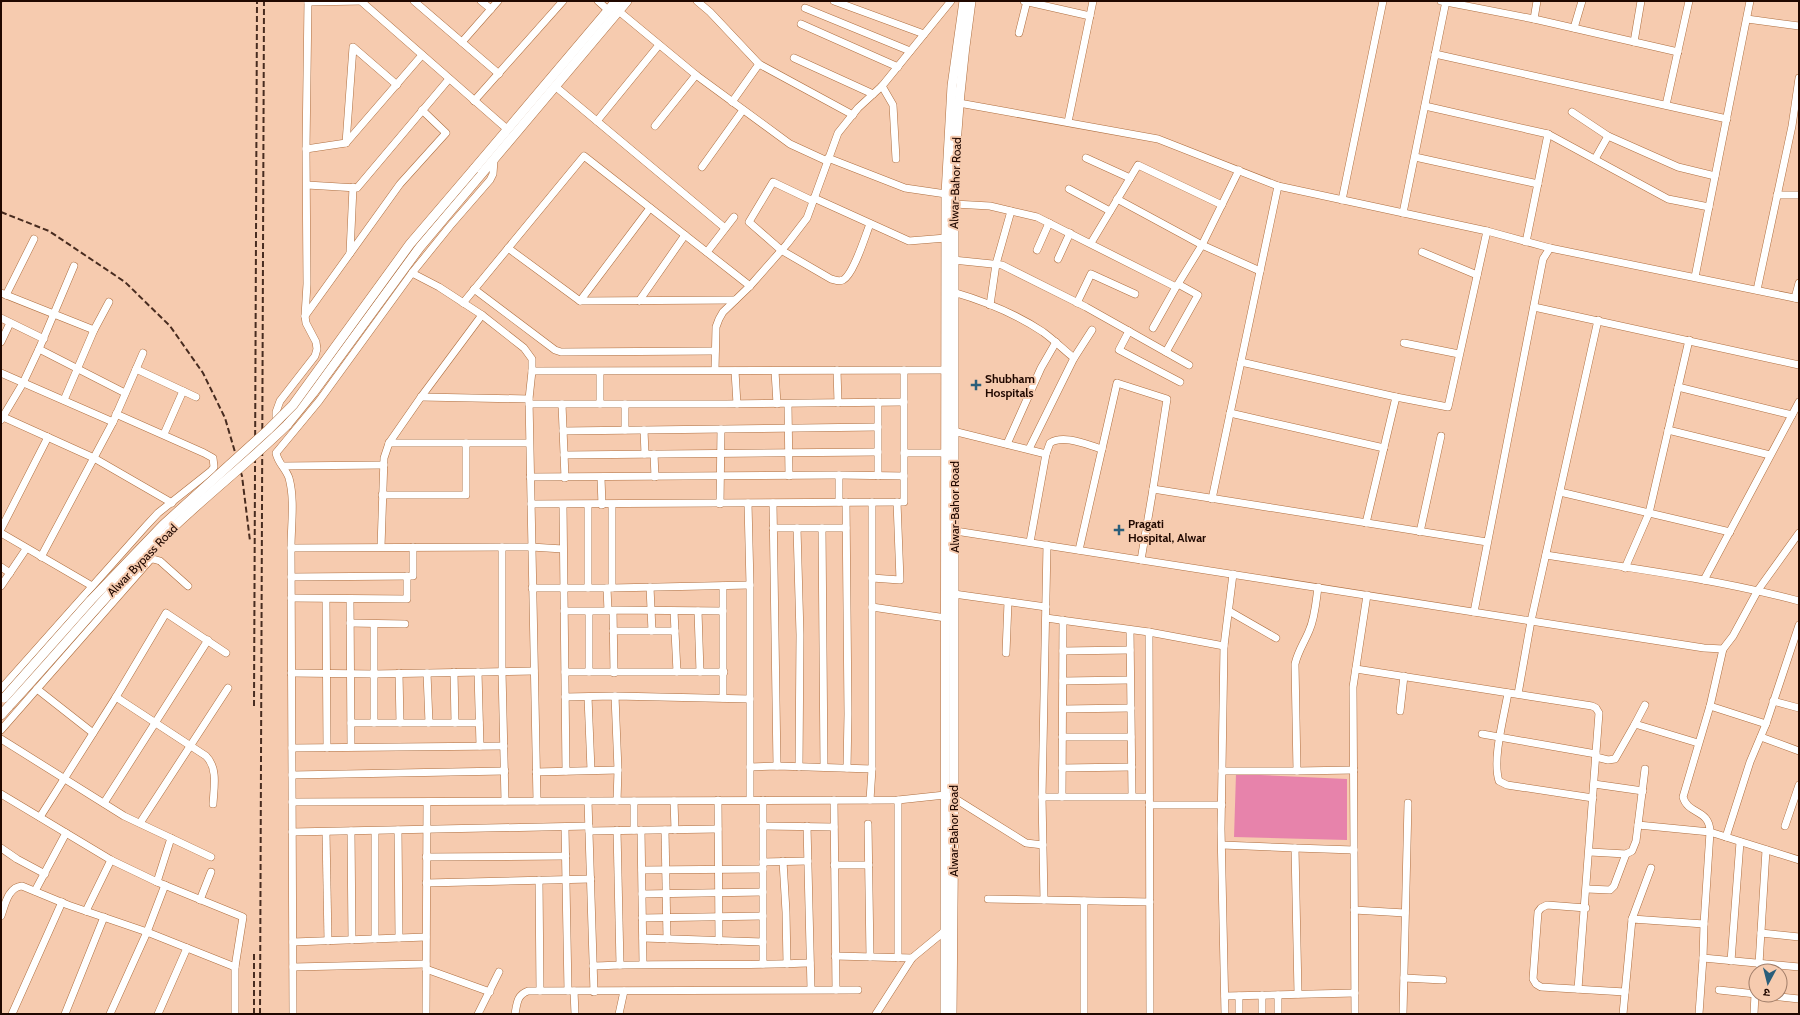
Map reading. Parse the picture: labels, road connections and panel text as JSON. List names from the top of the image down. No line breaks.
{"streets":{"main road":["Alwar-Bahor Road","Alwar Bypass Road"]},"places":{"health":["Shubham Hospitals","Pragati Hospital, Alwar"]},"north":"bottom"}
